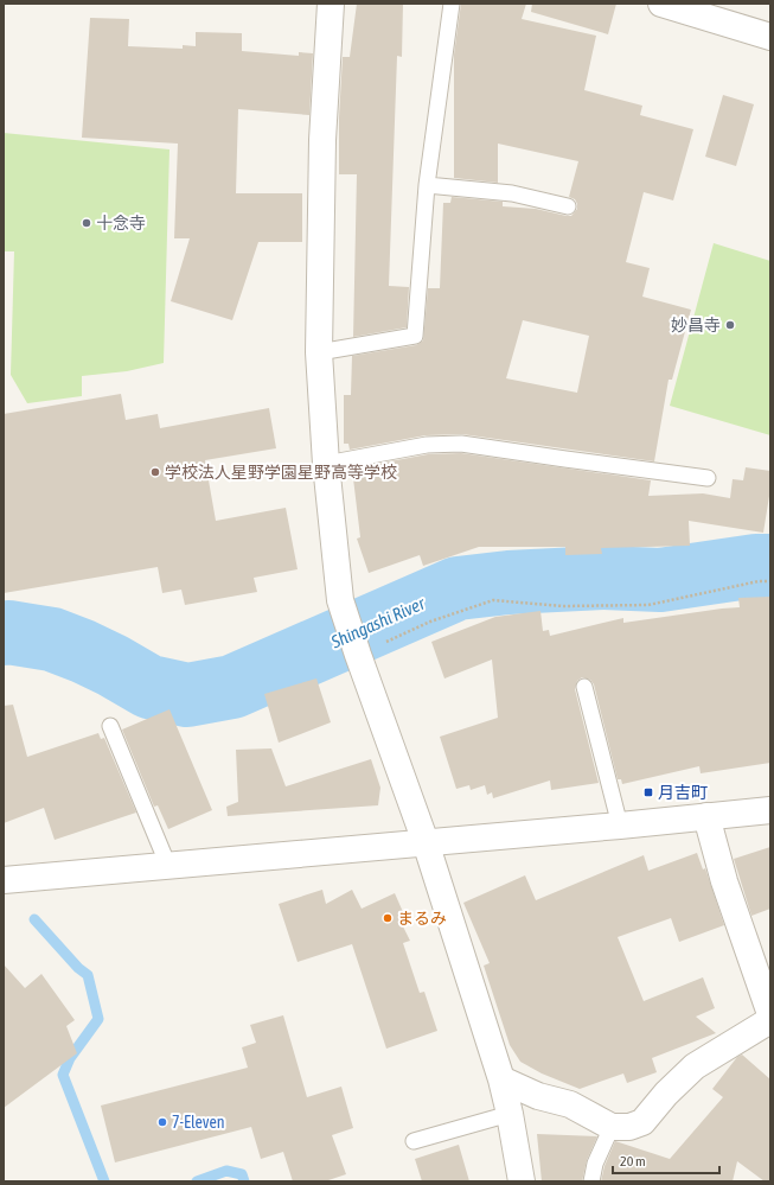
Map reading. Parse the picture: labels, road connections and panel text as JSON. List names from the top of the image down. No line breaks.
{"water":["Shingashi River"],"places":{"other":["十念寺","妙昌寺","学校法人星野学園星野高等学校","まるみ","7-Eleven"],"transit":["月吉町"]},"scale_bar":"20 m"}
